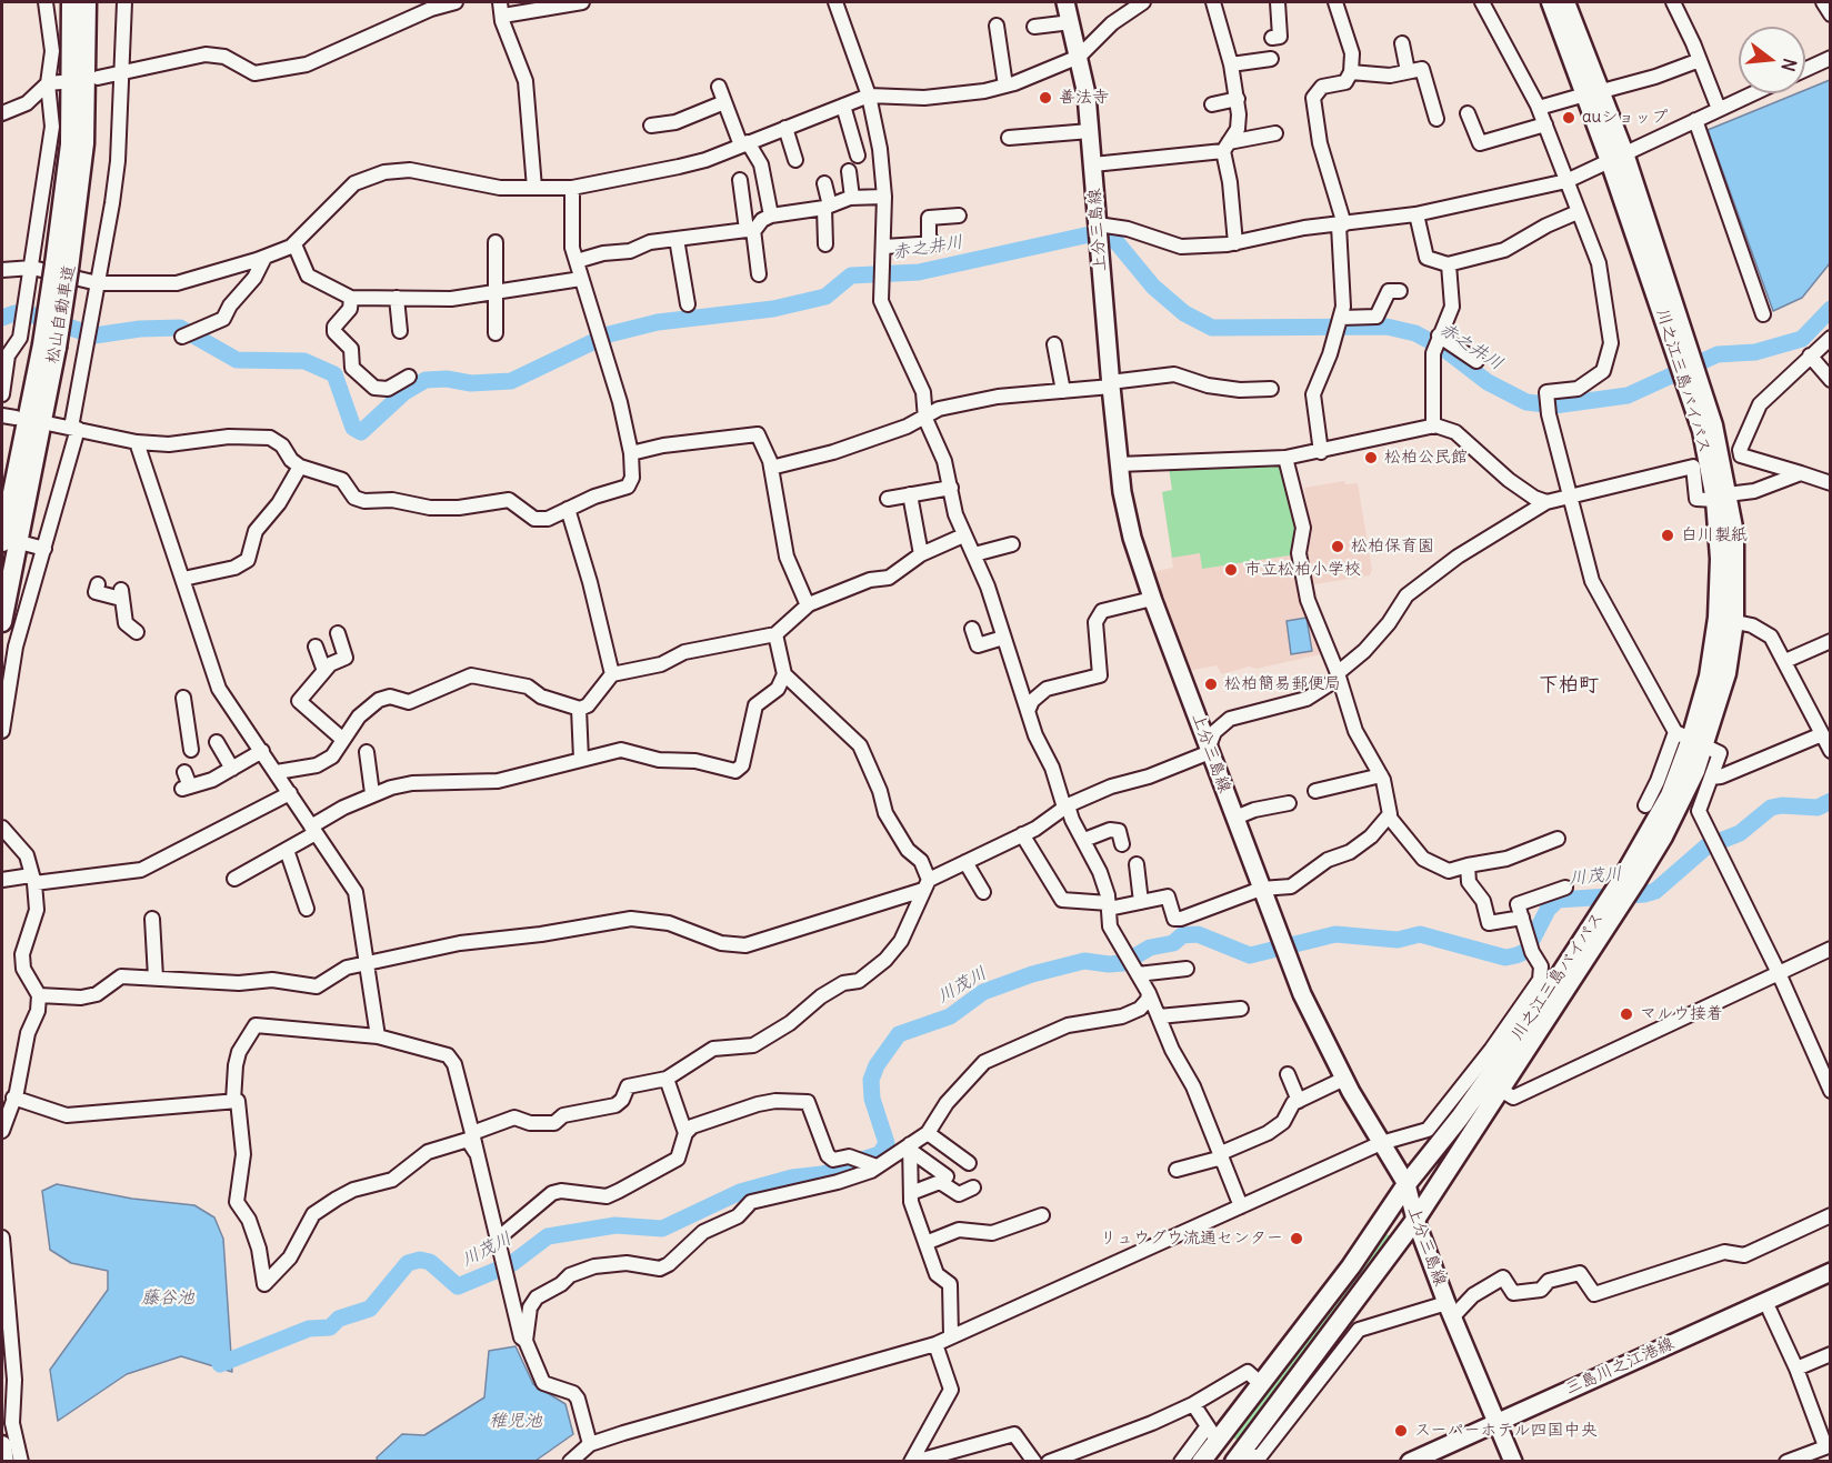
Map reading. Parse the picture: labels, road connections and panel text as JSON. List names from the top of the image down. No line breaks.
{"streets":{"highway":["松山自動車道","川之江三島バイパス"],"main road":["上分三島線","三島川之江港線"]},"crossings":[["上分三島線","川之江三島バイパス"],["上分三島線","三島川之江港線"]],"districts":["下柏町"],"water":["赤之井川","川茂川","藤谷池","稚児池"],"places":["善法寺","auショップ","松柏公民館","白川製紙","松柏保育園","市立松柏小学校","松柏簡易郵便局","マルウ接着","リュウグウ流通センター","スーパーホテル四国中央"],"north":"right"}
